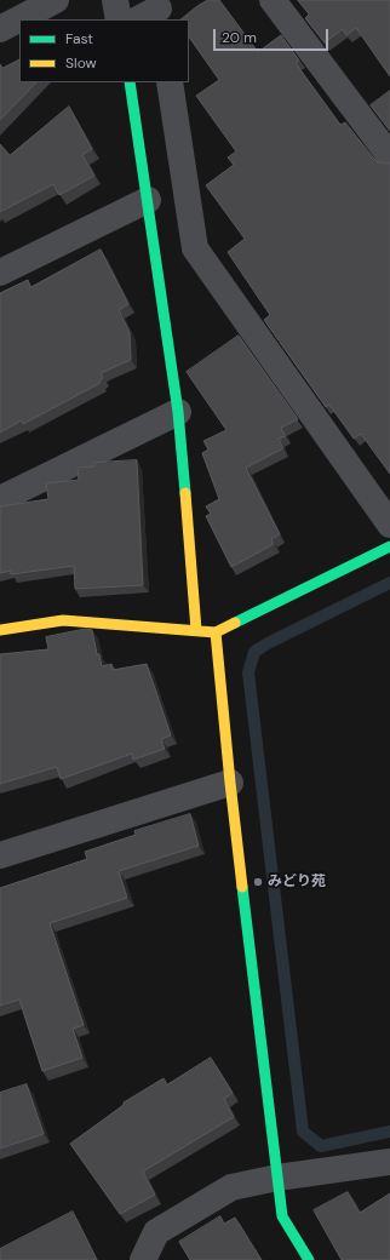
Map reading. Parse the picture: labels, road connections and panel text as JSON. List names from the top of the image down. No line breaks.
{"places":["みどり苑"],"legend":["Fast","Slow"],"scale_bar":"20 m"}
